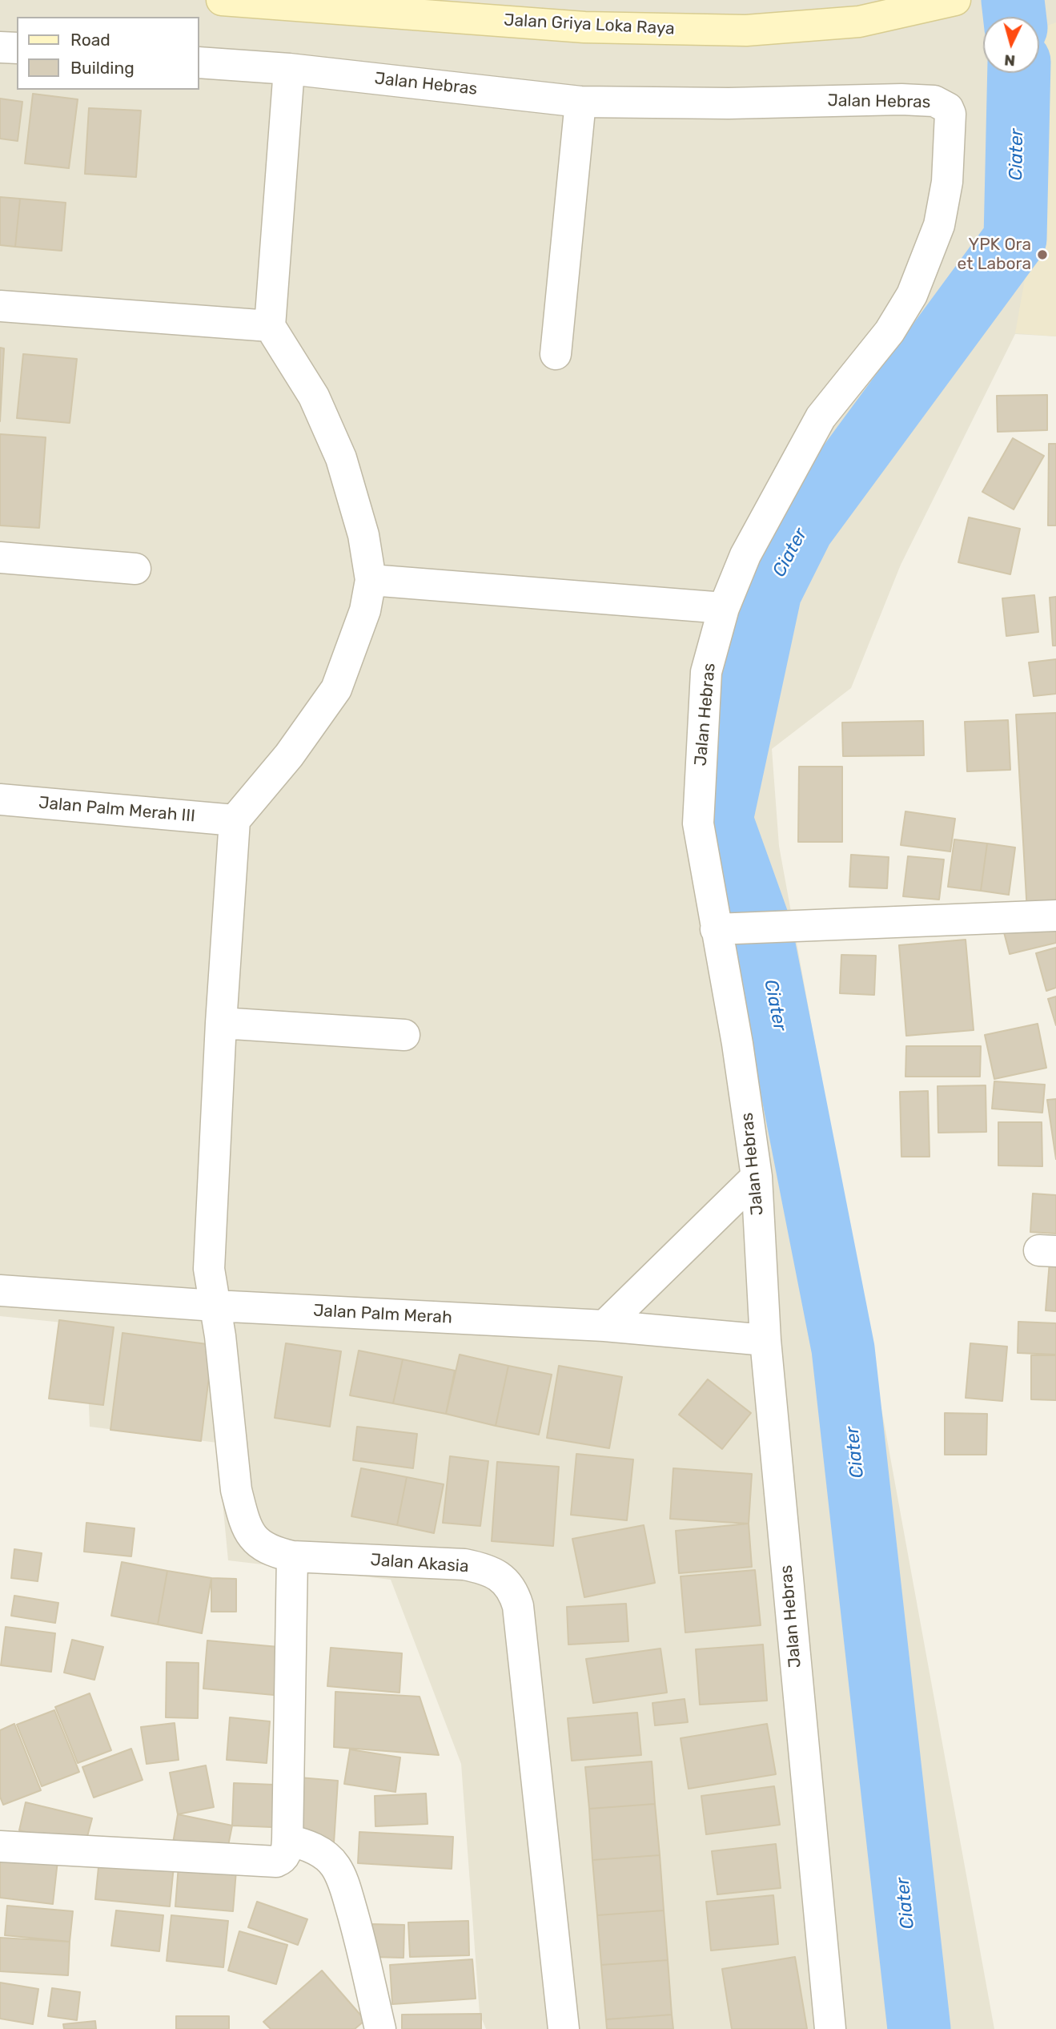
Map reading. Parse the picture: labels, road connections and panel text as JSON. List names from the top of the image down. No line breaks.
{"streets":{"main road":["Jalan Griya Loka Raya"],"street":["Jalan Hebras","Jalan Palm Merah III","Jalan Palm Merah","Jalan Akasia"]},"crossings":[["Jalan Hebras","Jalan Palm Merah"],["Jalan Palm Merah III","Jalan Akasia"],["Jalan Palm Merah","Jalan Akasia"]],"water":["Ciater"],"places":["YPK Ora et Labora"],"legend":["Road","Building"],"north":"bottom"}
